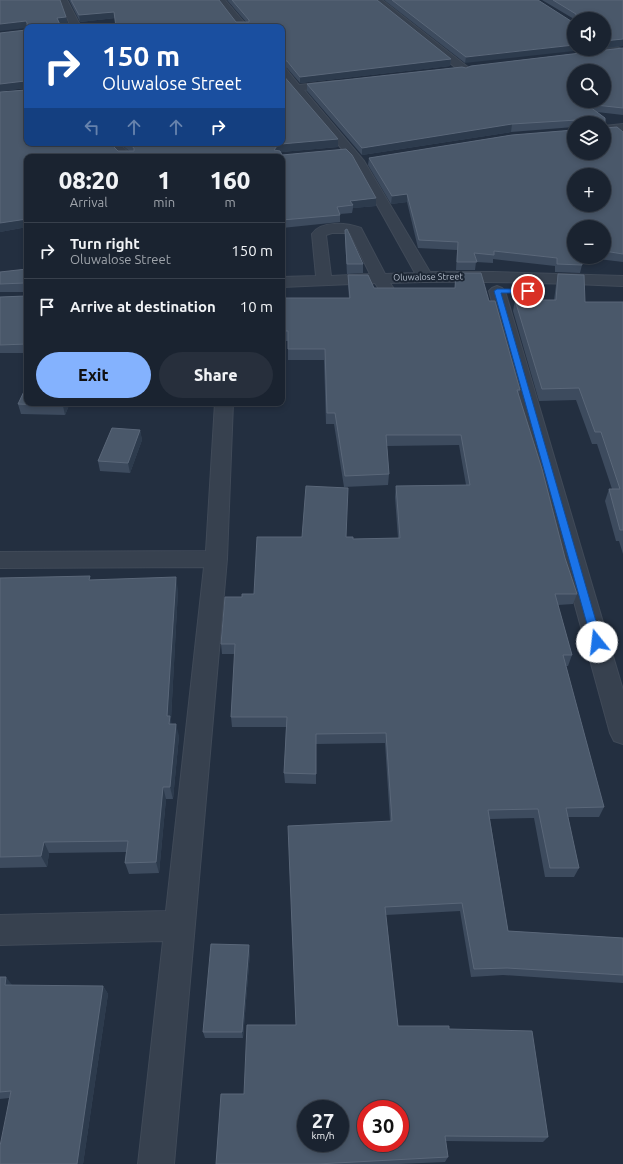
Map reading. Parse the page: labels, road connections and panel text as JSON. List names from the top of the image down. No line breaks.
{"streets":{"street":["Oluwalose Street"]},"page":{"map_buttons":["+","−"],"turn":["150 m","Oluwalose Street"],"eta":["08:20","Arrival","1","min","160","m"],"list":[{"name":"Turn right","note":"Oluwalose Street","value":"150 m"},{"name":"Arrive at destination","value":"10 m"}],"buttons":["Exit","Share"],"speed":"27 km/h","limit":"30"}}
